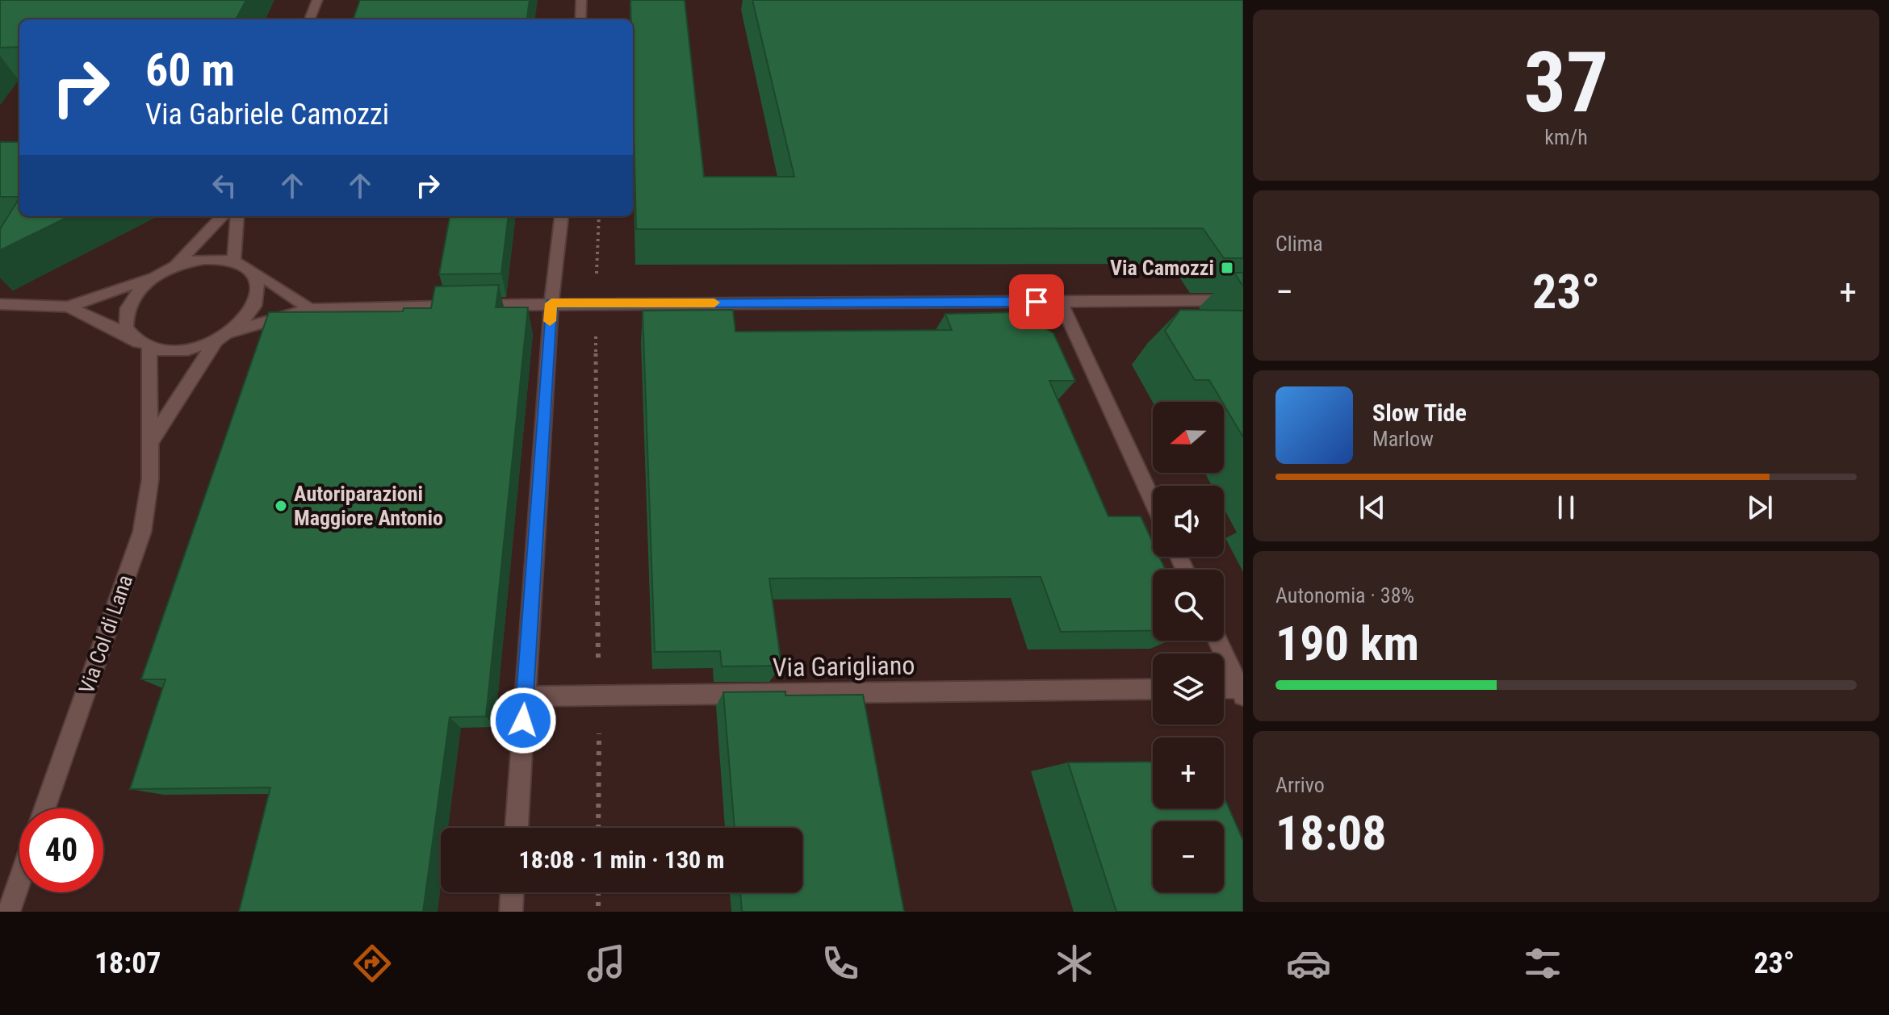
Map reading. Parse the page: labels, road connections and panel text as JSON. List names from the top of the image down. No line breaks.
{"streets":{"street":["Via Col di Lana","Via Garigliano"]},"places":{"transit":["Via Camozzi"],"other":["Autoriparazioni Maggiore Antonio"]},"north":"left","page":{"tile":[["37","km/h"],"Clima",["Autonomia · 38%","190 km"],["Arrivo","18:08"]],"turn":["60 m","Via Gabriele Camozzi"],"heat":["−","23°","+"],"song":["Slow Tide","Marlow"],"map_buttons":["+","−"],"limit":"40","trip":"18:08 · 1 min · 130 m","tabs":["18:07","23°"]}}
